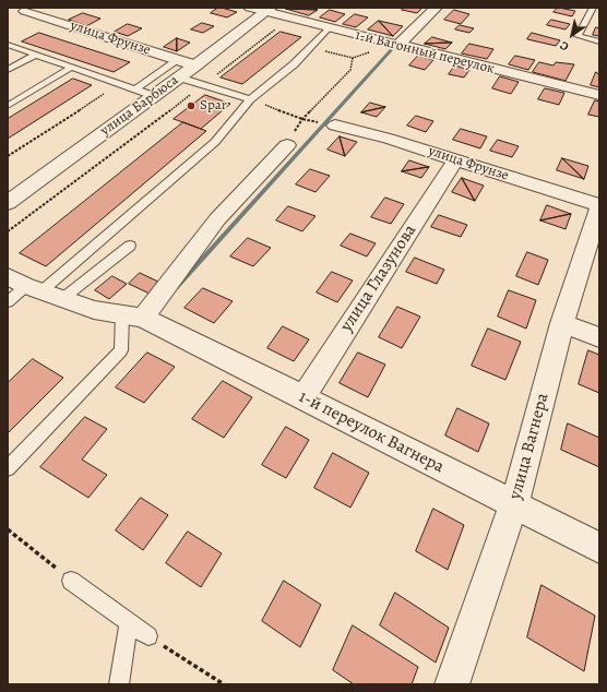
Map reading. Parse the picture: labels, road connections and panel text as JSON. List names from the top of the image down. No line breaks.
{"streets":{"street":["улица Фрунзе","1-й Вагонный переулок","улица Барбюса","улица Глазунова","1-й переулок Вагнера","улица Вагнера"]},"crossings":[["улица Фрунзе","улица Барбюса"],["улица Фрунзе","улица Глазунова"],["улица Фрунзе","улица Вагнера"],["1-й Вагонный переулок","улица Барбюса"],["улица Глазунова","1-й переулок Вагнера"],["1-й переулок Вагнера","улица Вагнера"]],"places":["Spar"],"north":"bottom left"}
